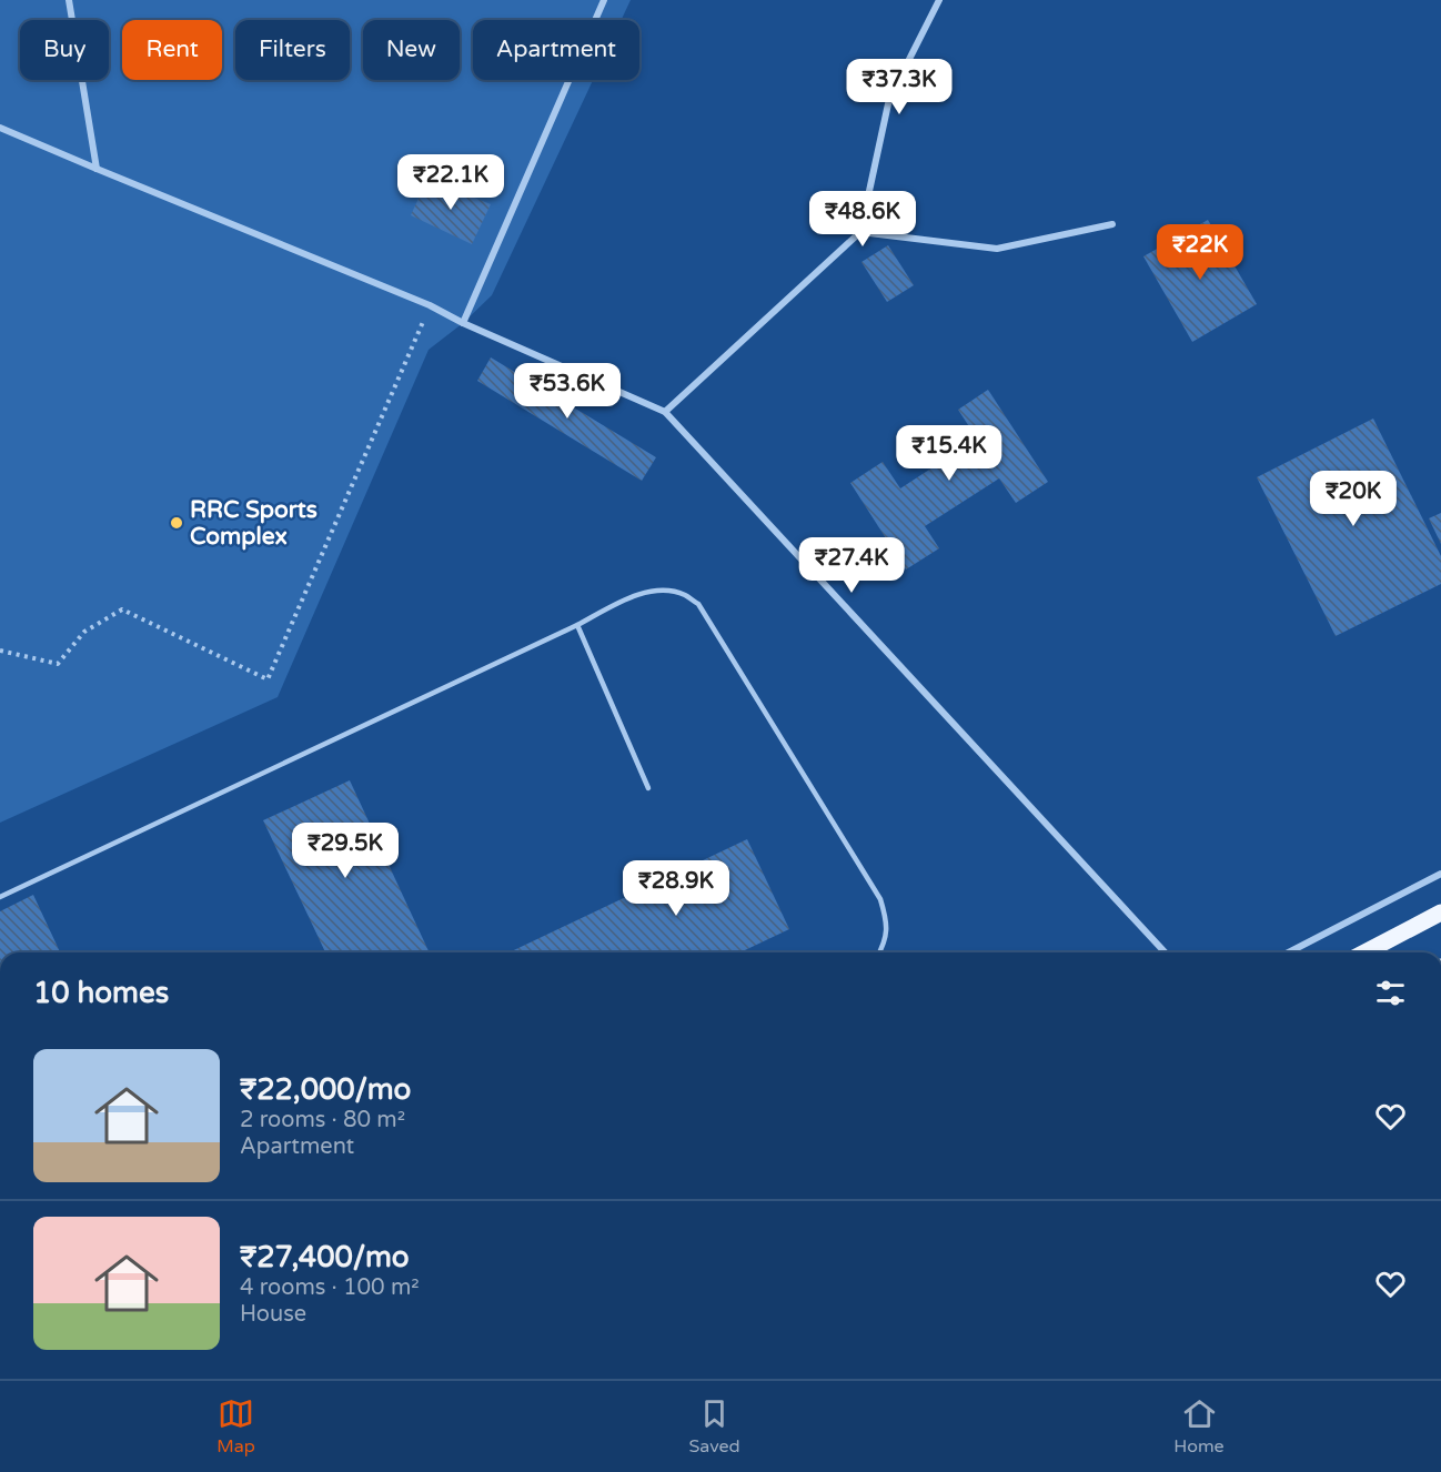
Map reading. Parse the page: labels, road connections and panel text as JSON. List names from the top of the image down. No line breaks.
{"places":["RRC Sports Complex"],"page":{"chip":["Buy","Rent","Filters","New","Apartment"],"price":["₹37.3K","₹22.1K","₹48.6K","₹22K","₹53.6K","₹15.4K","₹20K","₹27.4K","₹29.5K","₹28.9K"],"heading":"10 homes","list":[{"name":"₹22,000/mo","note":"2 rooms · 80 m² · Apartment"},{"name":"₹27,400/mo","note":"4 rooms · 100 m² · House"}],"tabs":["Map","Saved","Home"]}}
